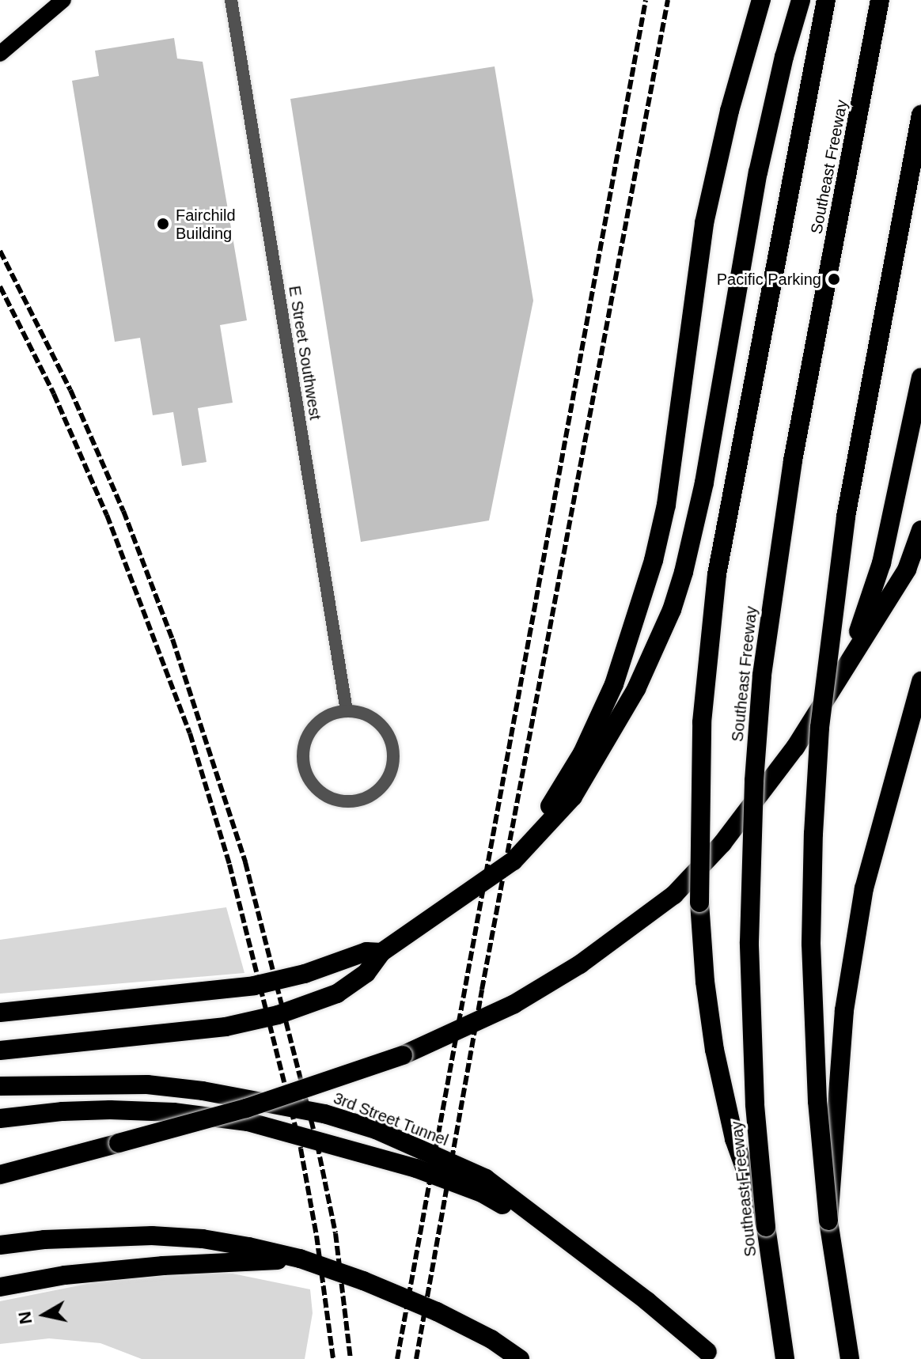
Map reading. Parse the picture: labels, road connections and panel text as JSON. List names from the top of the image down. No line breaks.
{"streets":{"highway":["Southeast Freeway","3rd Street Tunnel"],"street":["E Street Southwest"]},"places":["Fairchild Building","Pacific Parking"],"north":"left"}
